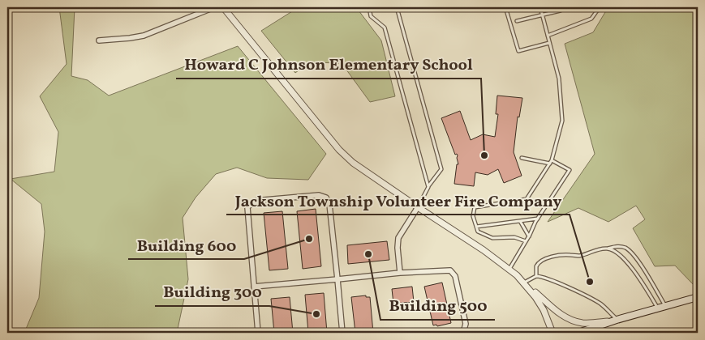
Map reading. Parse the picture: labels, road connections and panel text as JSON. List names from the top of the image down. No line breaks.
{"places":["Howard C Johnson Elementary School","Building 600","Building 500","Jackson Township Volunteer Fire Company","Building 300"]}
